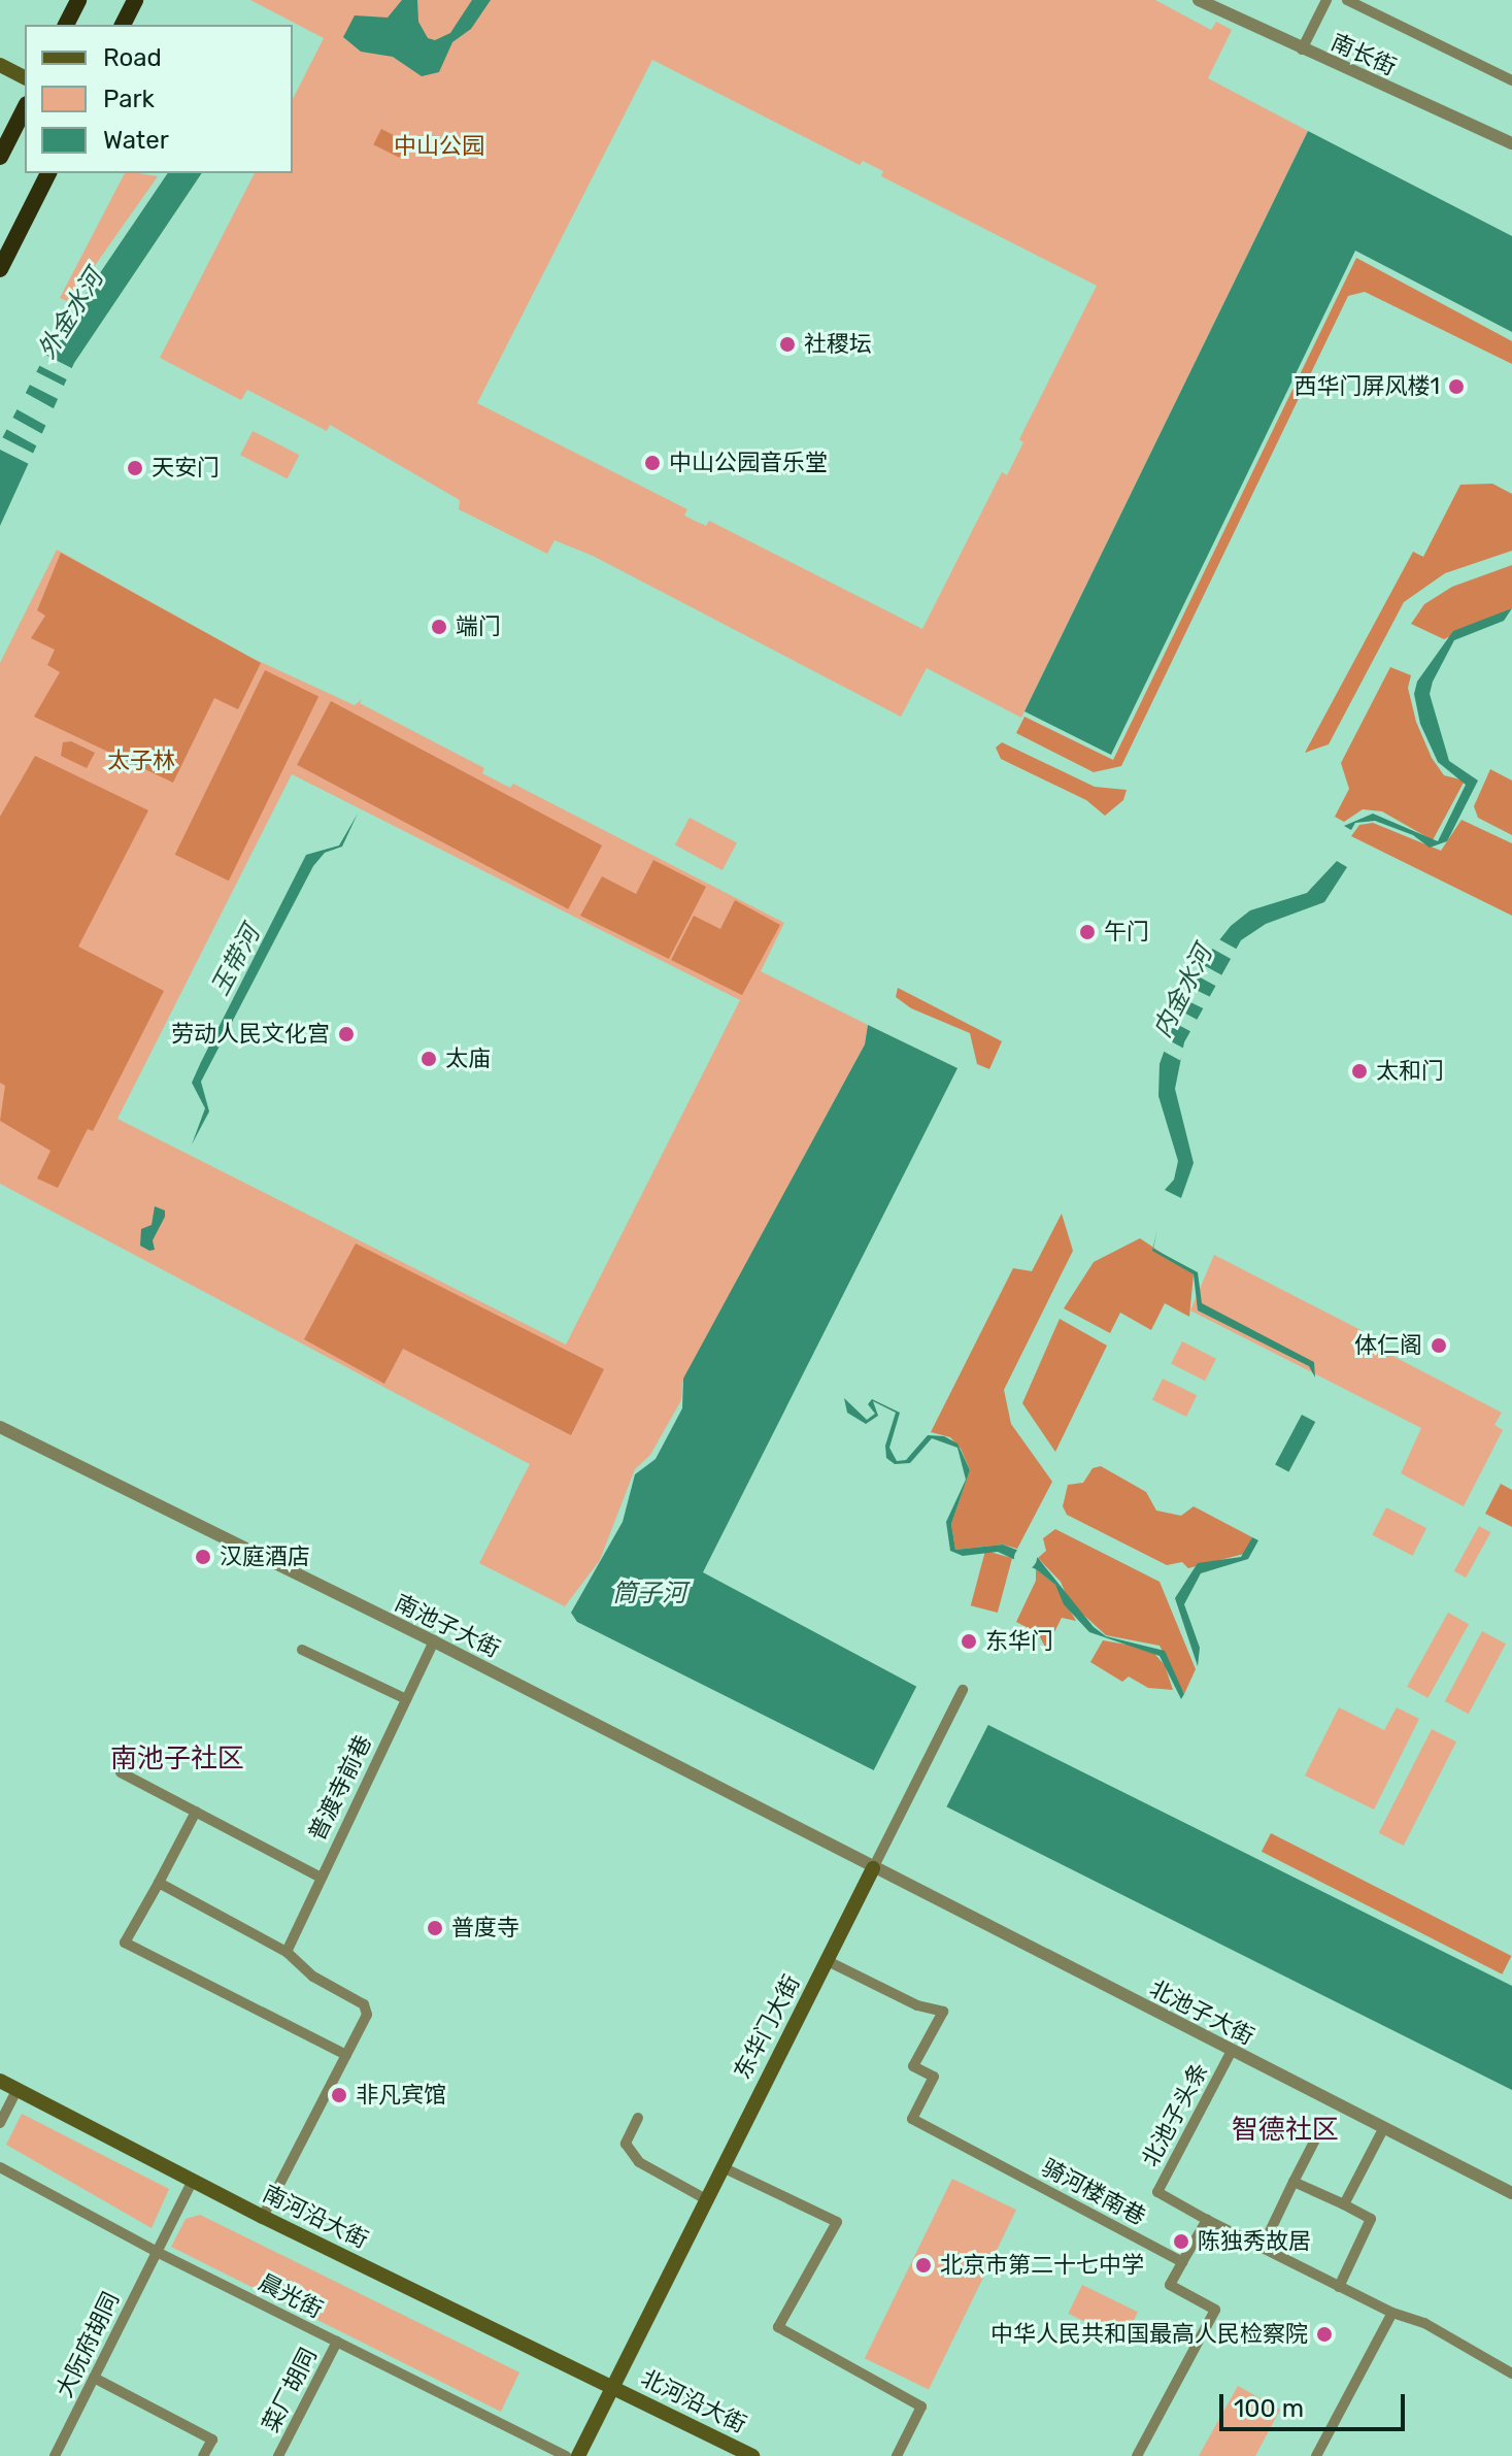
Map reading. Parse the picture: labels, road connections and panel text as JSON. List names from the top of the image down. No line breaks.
{"streets":{"main road":["东华门大街","南河沿大街","北河沿大街"],"street":["南长街","南池子大街","普渡寺前巷","北池子大街","北池子头条","骑河楼南巷","晨光街","大阮府胡同","菜厂胡同"]},"crossings":[["南池子大街","普渡寺前巷"],["南池子大街","北池子大街"],["南池子大街","东华门大街"],["北池子大街","东华门大街"],["北池子大街","北池子头条"],["东华门大街","骑河楼南巷"],["东华门大街","南河沿大街"],["东华门大街","北河沿大街"],["南河沿大街","大阮府胡同"],["南河沿大街","北河沿大街"],["晨光街","大阮府胡同"],["晨光街","菜厂胡同"]],"districts":["南池子社区","智德社区"],"water":["外金水河","玉带河","内金水河","筒子河"],"parks":["中山公园","太子林"],"places":["社稷坛","西华门屏风楼1","中山公园音乐堂","天安门","端门","午门","劳动人民文化宫","太庙","太和门","体仁阁","汉庭酒店","东华门","普度寺","非凡宾馆","陈独秀故居","北京市第二十七中学","中华人民共和国最高人民检察院"],"legend":["Road","Park","Water"],"scale_bar":"100 m"}
